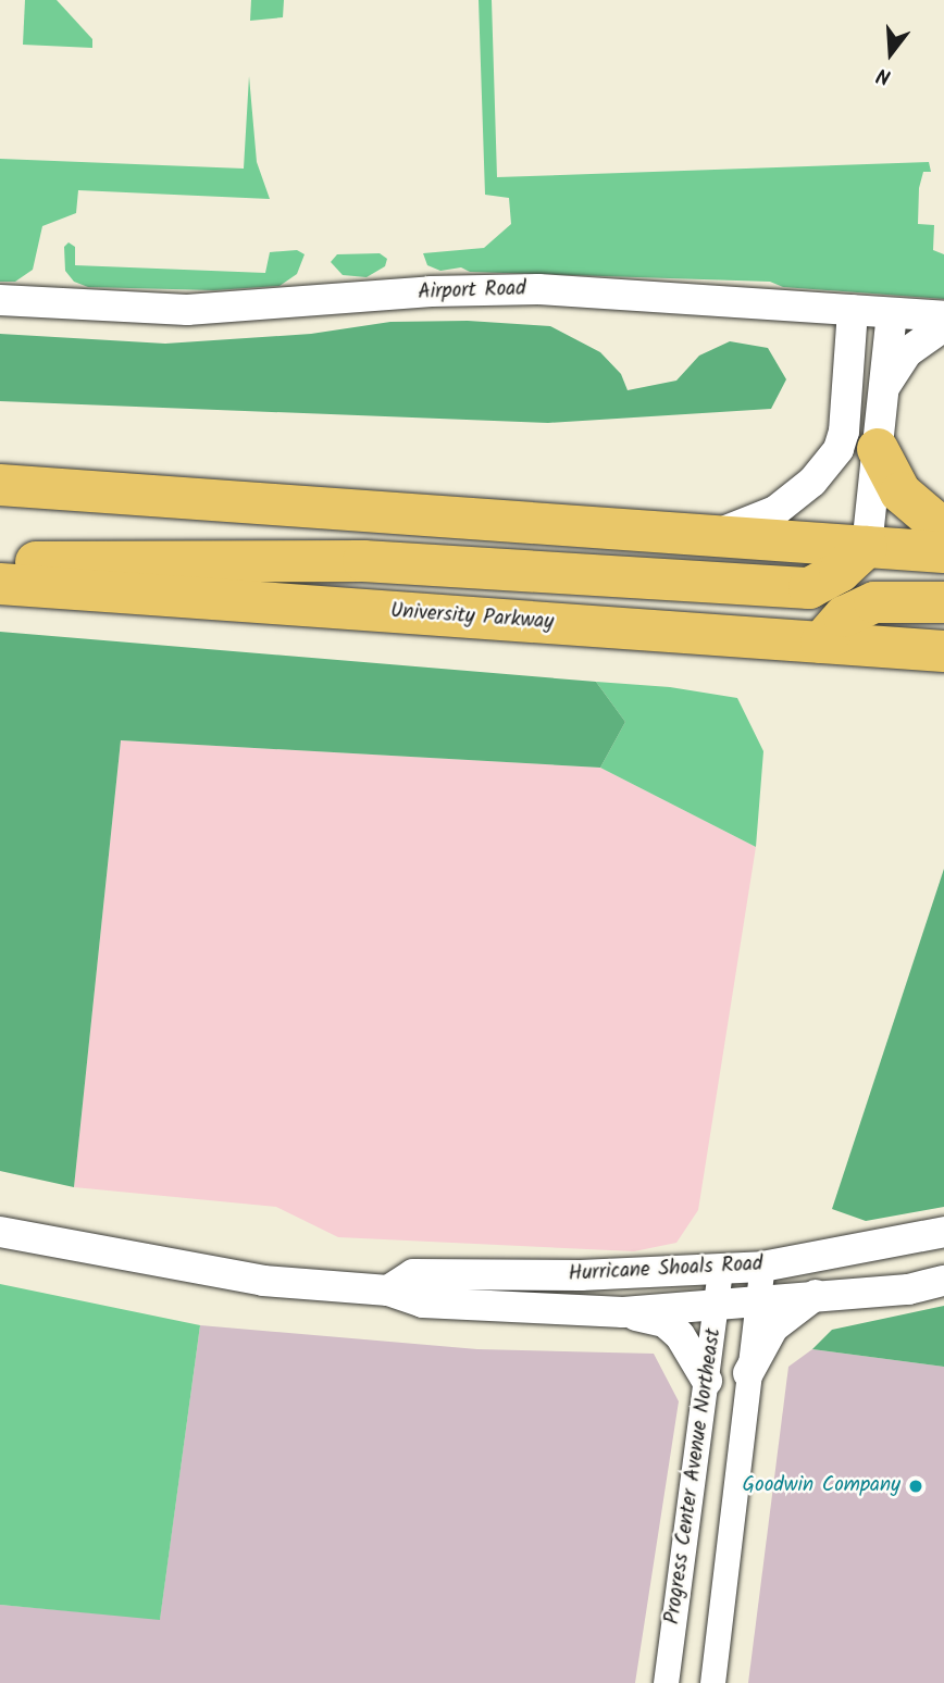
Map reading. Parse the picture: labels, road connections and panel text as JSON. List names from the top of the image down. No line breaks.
{"streets":{"highway":["University Parkway"],"street":["Airport Road","Hurricane Shoals Road","Progress Center Avenue Northeast"]},"crossings":[["Hurricane Shoals Road","Progress Center Avenue Northeast"]],"places":["Goodwin Company"],"north":"bottom"}
